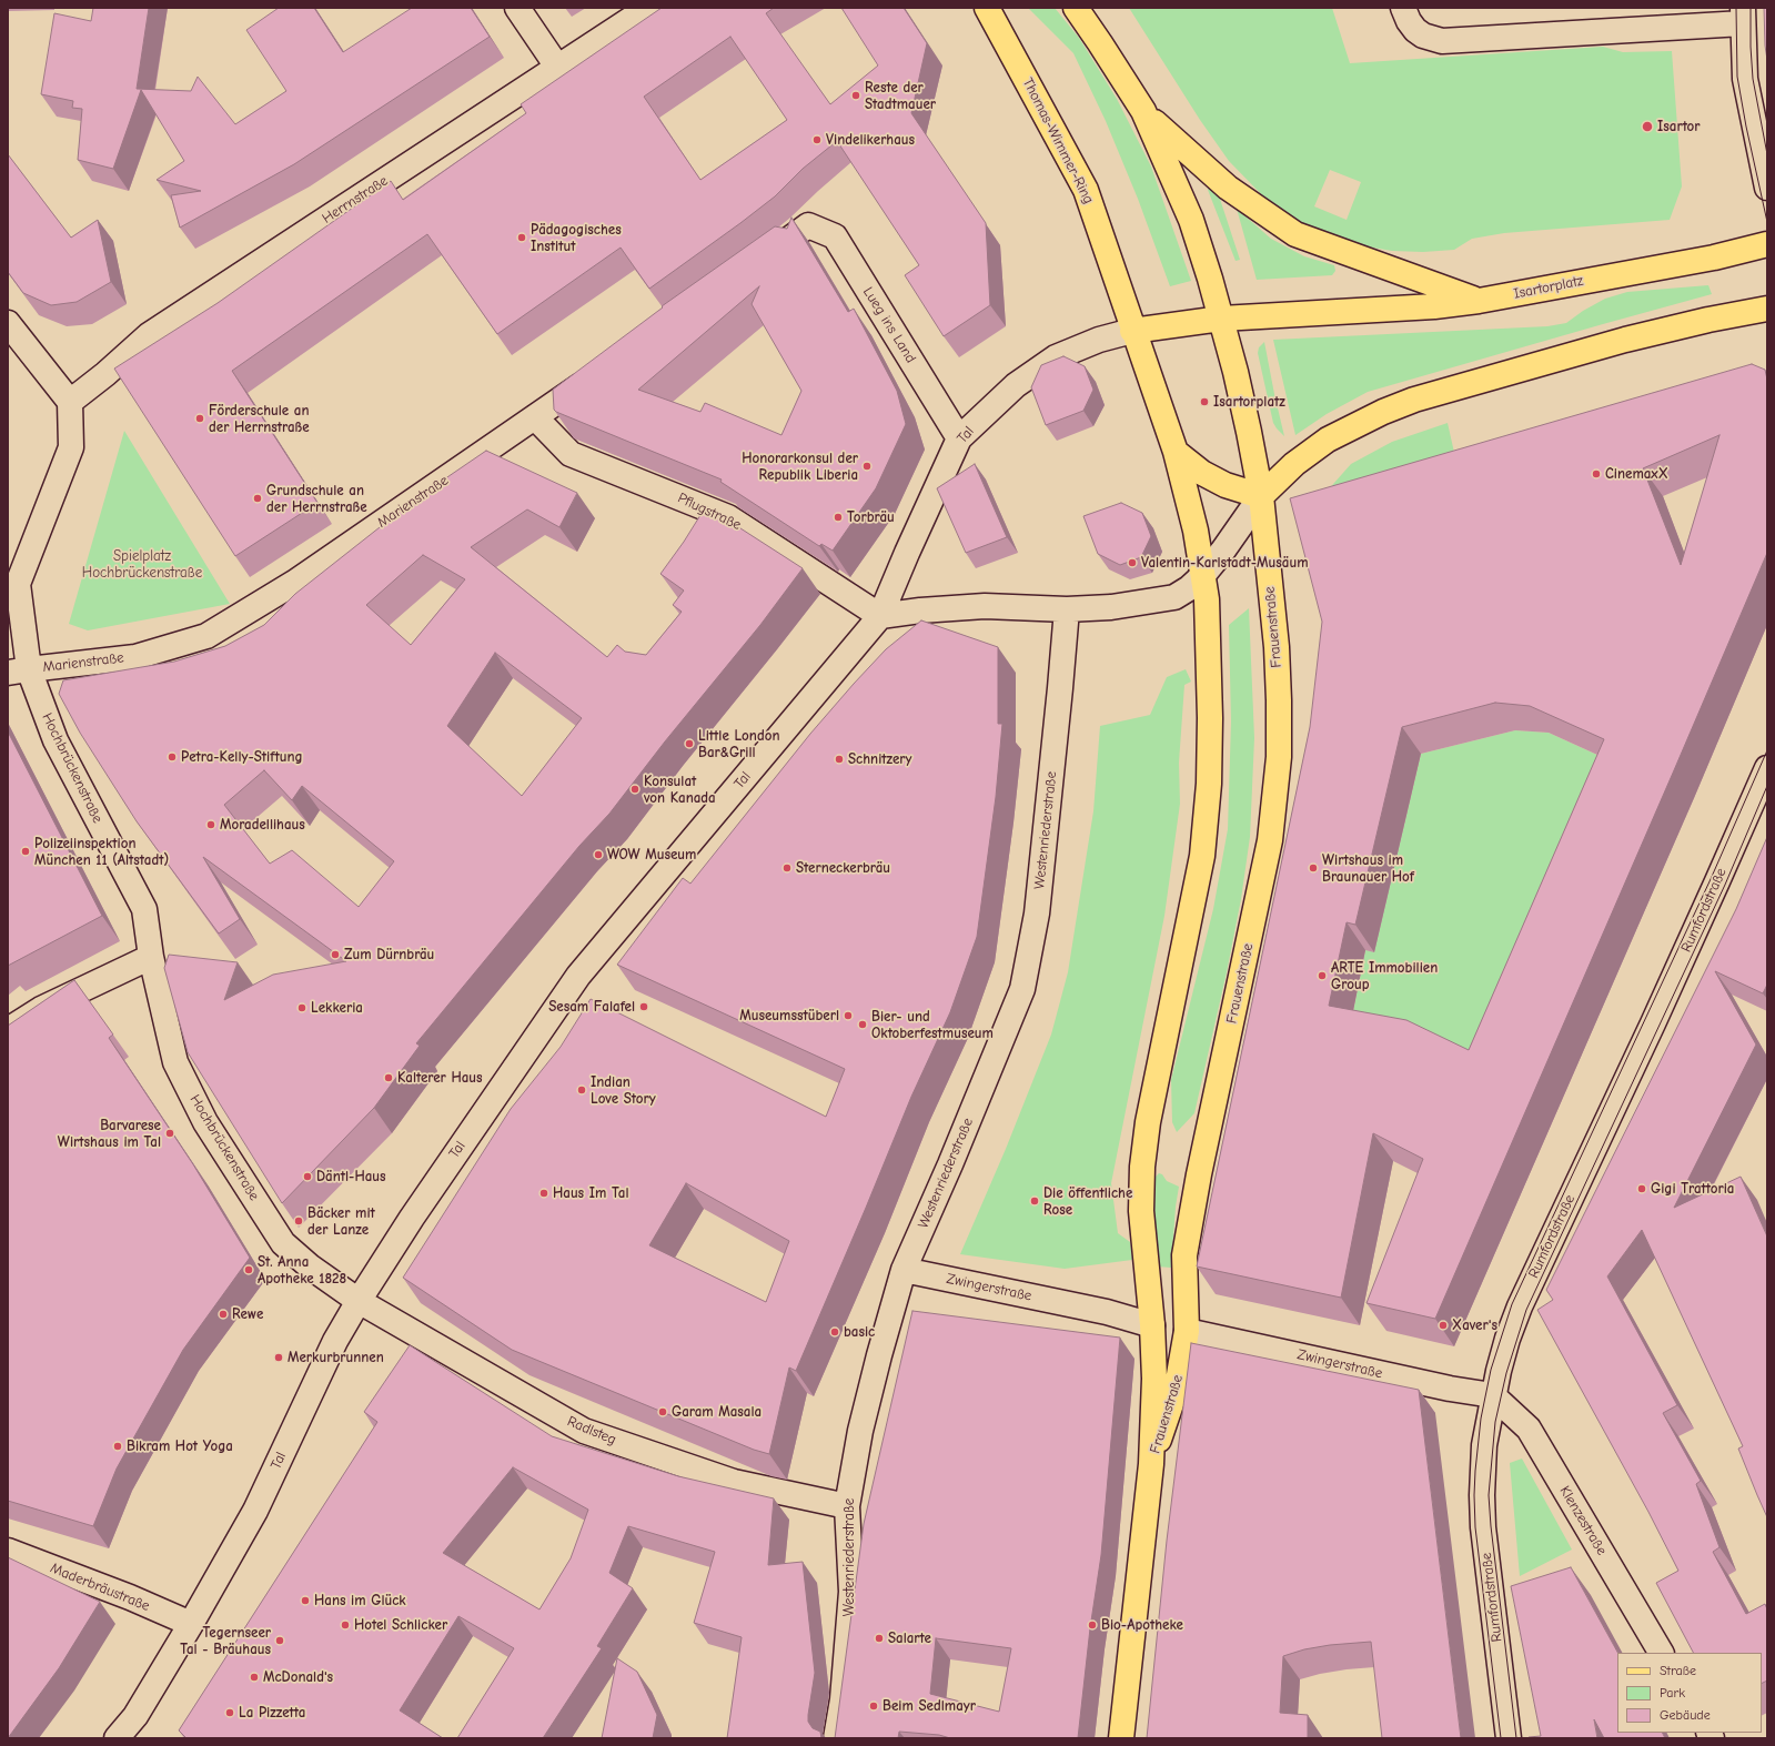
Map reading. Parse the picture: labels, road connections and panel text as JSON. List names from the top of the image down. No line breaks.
{"streets":{"main road":["Thomas-Wimmer-Ring","Isartorplatz","Frauenstraße"],"street":["Herrnstraße","Lueg ins Land","Tal","Marienstraße","Pflugstraße","Hochbrückenstraße","Westenriederstraße","Rumfordstraße","Zwingerstraße","Radlsteg","Klenzestraße","Maderbräustraße"]},"crossings":[["Thomas-Wimmer-Ring","Isartorplatz"],["Thomas-Wimmer-Ring","Tal"],["Herrnstraße","Hochbrückenstraße"],["Isartorplatz","Tal"],["Lueg ins Land","Tal"],["Tal","Pflugstraße"],["Tal","Hochbrückenstraße"],["Tal","Radlsteg"],["Tal","Maderbräustraße"],["Marienstraße","Pflugstraße"],["Marienstraße","Hochbrückenstraße"],["Frauenstraße","Zwingerstraße"],["Hochbrückenstraße","Radlsteg"],["Westenriederstraße","Zwingerstraße"],["Westenriederstraße","Radlsteg"],["Rumfordstraße","Zwingerstraße"],["Rumfordstraße","Klenzestraße"],["Zwingerstraße","Klenzestraße"]],"parks":["Spielplatz Hochbrückenstraße"],"places":["Reste der Stadtmauer","Isartor","Vindelikerhaus","Pädagogisches Institut","Isartorplatz","Förderschule an der Herrnstraße","Honorarkonsul der Republik Liberia","CinemaxX","Grundschule an der Herrnstraße","Torbräu","Valentin-Karlstadt-Musäum","Little London Bar&Grill","Petra-Kelly-Stiftung","Schnitzery","Konsulat von Kanada","Moradellihaus","Polizeiinspektion München 11 (Altstadt)","WOW Museum","Sterneckerbräu","Wirtshaus im Braunauer Hof","Zum Dürnbräu","ARTE Immobilien Group","Sesam Falafel","Lekkeria","Museumsstüberl","Bier- und Oktoberfestmuseum","Kalterer Haus","Indian Love Story","Barvarese Wirtshaus im Tal","Däntl-Haus","Gigi Trattoria","Haus Im Tal","Die öffentliche Rose","Bäcker mit der Lanze","St. Anna Apotheke 1828","Rewe","Xaver's","basic","Merkurbrunnen","Garam Masala","Bikram Hot Yoga","Hans im Glück","Hotel Schlicker","Bio-Apotheke","Salarte","Tegernseer Tal - Bräuhaus","McDonald's","Beim Sedlmayr","La Pizzetta"],"legend":["Straße","Park","Gebäude"]}
